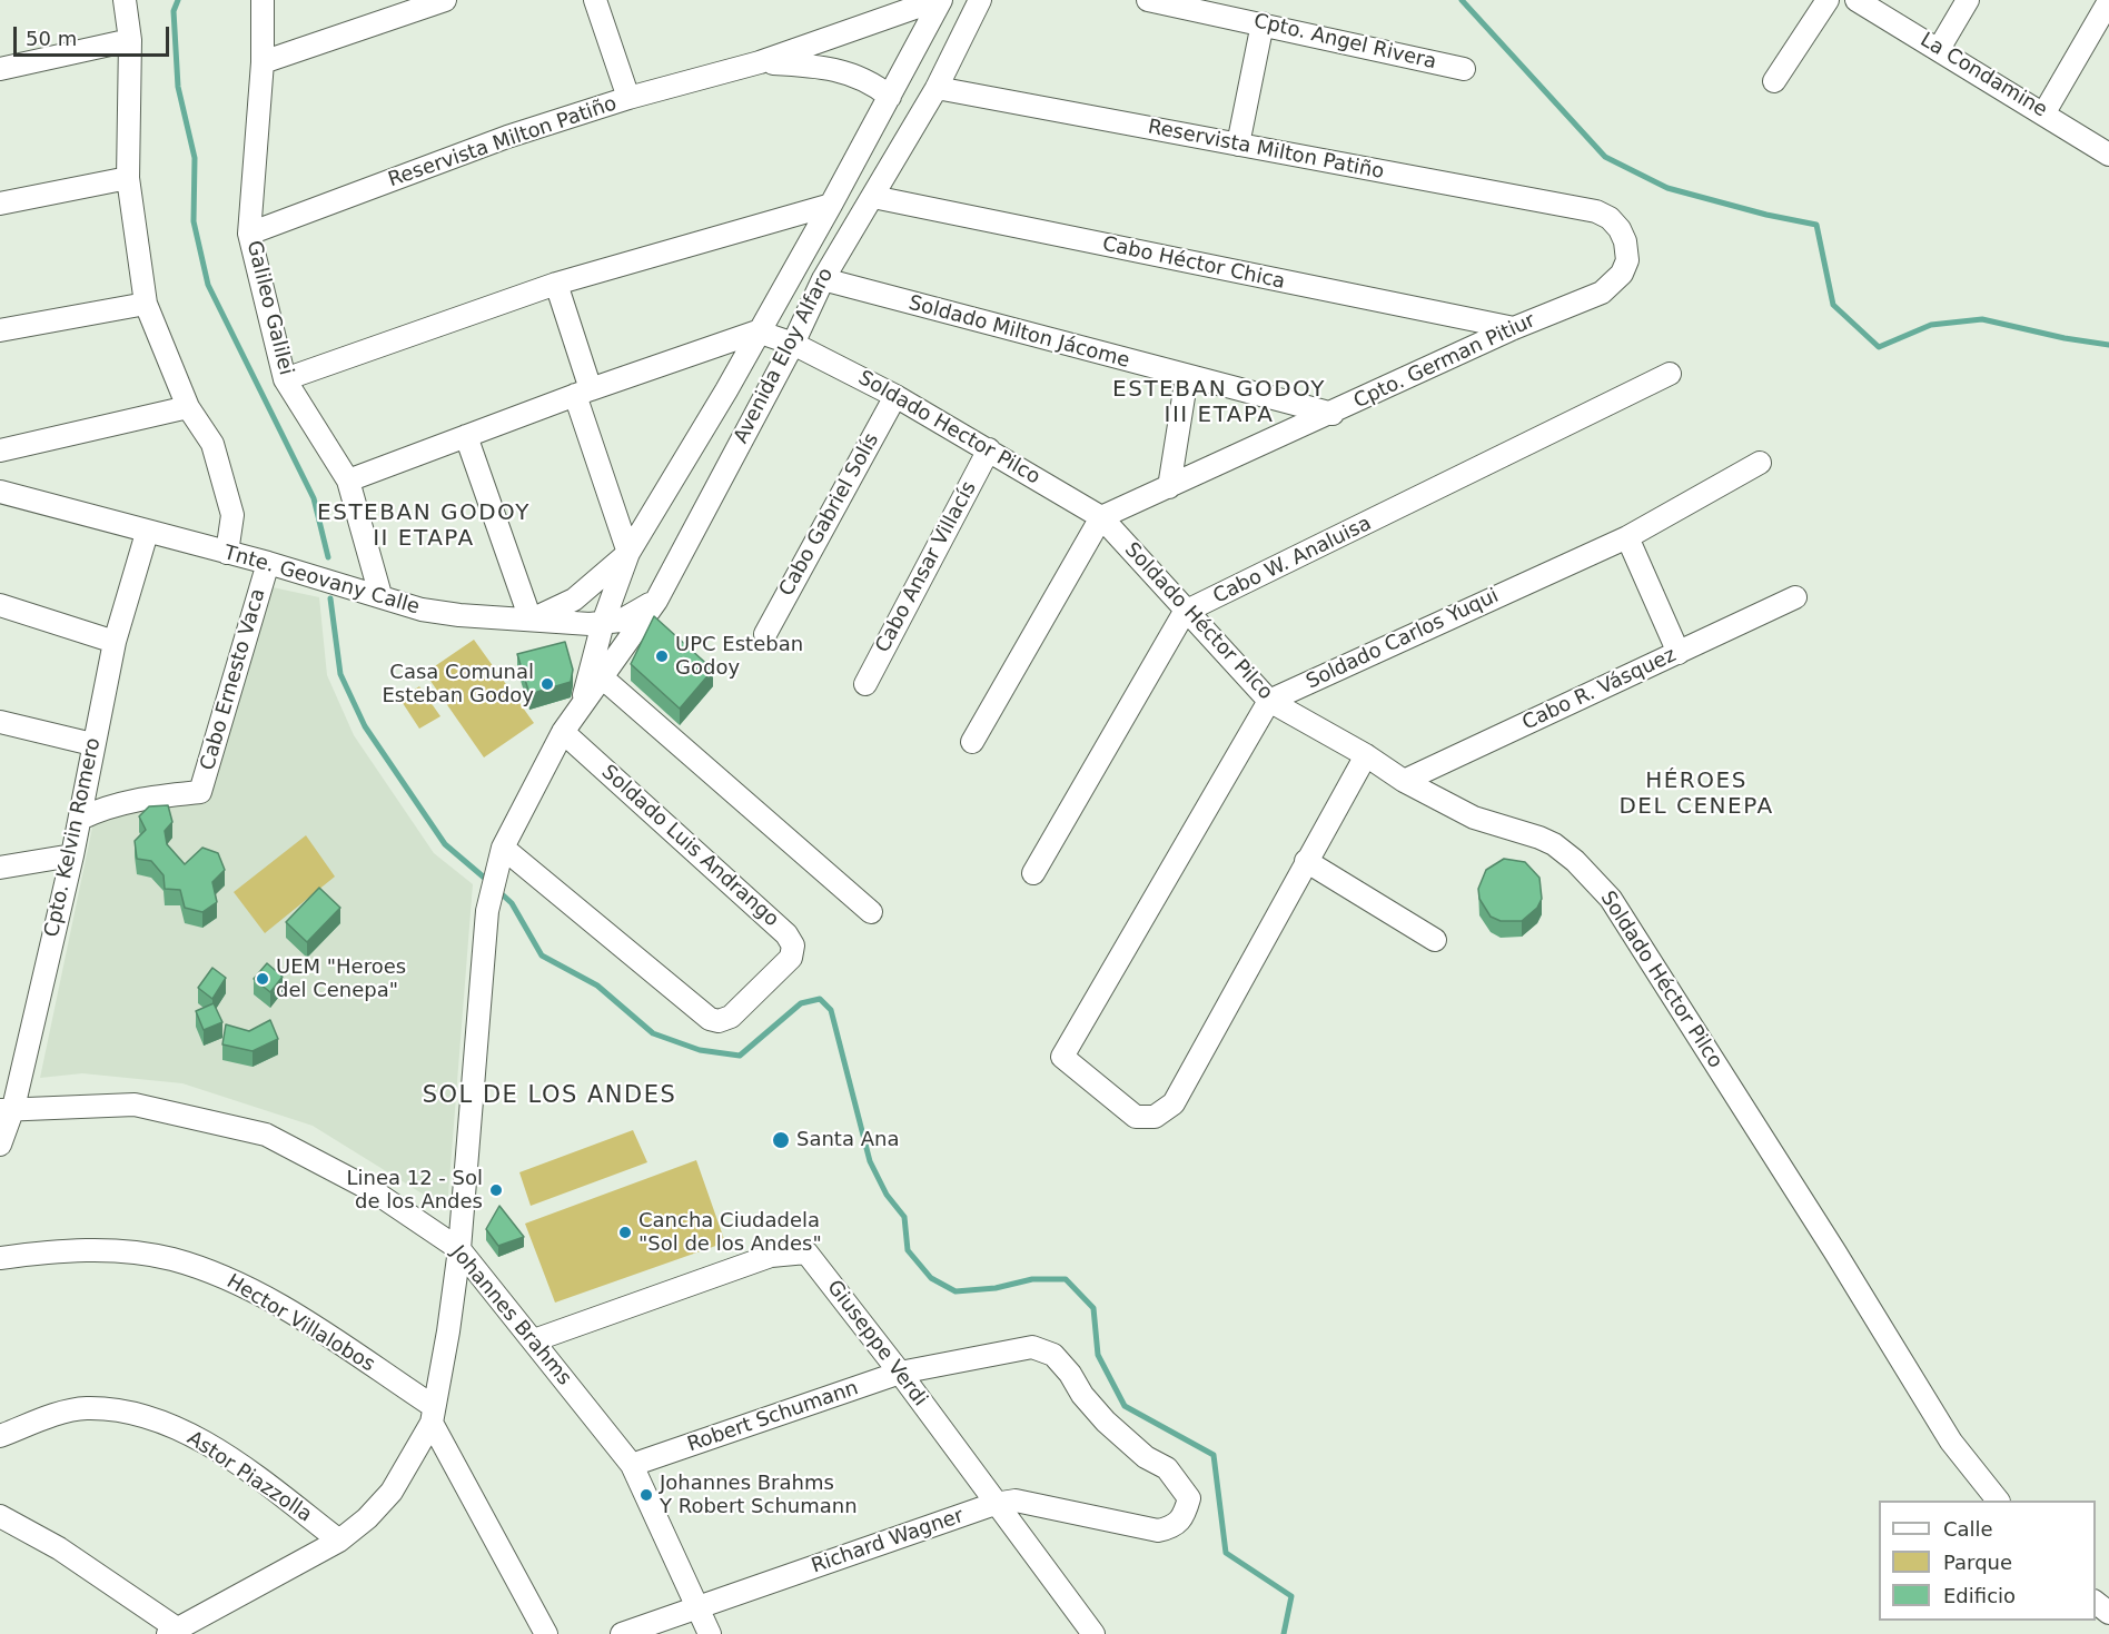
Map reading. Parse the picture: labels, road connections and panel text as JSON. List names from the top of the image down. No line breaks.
{"streets":{"street":["Cpto. Angel Rivera","La Condamine","Reservista Milton Patiño","Cabo Héctor Chica","Galileo Galilei","Soldado Milton Jácome","Avenida Eloy Alfaro","Cpto. German Pitiur","Soldado Hector Pilco","Cabo Gabriel Solís","Cabo W. Analuisa","Cabo Ansar Villacís","Tnte. Geovany Calle","Soldado Héctor Pilco","Soldado Carlos Yuqui","Cabo Ernesto Vaca","Cabo R. Vásquez","Cpto. Kelvin Romero","Soldado Luis Andrango","Johannes Brahms","Hector Villalobos","Giuseppe Verdi","Robert Schumann","Astor Piazzolla","Richard Wagner"]},"crossings":[["Reservista Milton Patiño","Galileo Galilei"],["Reservista Milton Patiño","Avenida Eloy Alfaro"],["Reservista Milton Patiño","Cpto. German Pitiur"],["Cabo Héctor Chica","Avenida Eloy Alfaro"],["Cabo Héctor Chica","Cpto. German Pitiur"],["Galileo Galilei","Tnte. Geovany Calle"],["Soldado Milton Jácome","Avenida Eloy Alfaro"],["Soldado Milton Jácome","Cpto. German Pitiur"],["Avenida Eloy Alfaro","Soldado Hector Pilco"],["Avenida Eloy Alfaro","Tnte. Geovany Calle"],["Avenida Eloy Alfaro","Soldado Luis Andrango"],["Avenida Eloy Alfaro","Johannes Brahms"],["Avenida Eloy Alfaro","Hector Villalobos"],["Avenida Eloy Alfaro","Astor Piazzolla"],["Cpto. German Pitiur","Soldado Hector Pilco"],["Cpto. German Pitiur","Soldado Héctor Pilco"],["Soldado Hector Pilco","Cabo Gabriel Solís"],["Soldado Hector Pilco","Cabo Ansar Villacís"],["Soldado Hector Pilco","Soldado Héctor Pilco"],["Cabo W. Analuisa","Soldado Héctor Pilco"],["Tnte. Geovany Calle","Cabo Ernesto Vaca"],["Tnte. Geovany Calle","Cpto. Kelvin Romero"],["Soldado Héctor Pilco","Soldado Carlos Yuqui"],["Soldado Héctor Pilco","Cabo R. Vásquez"],["Cabo Ernesto Vaca","Cpto. Kelvin Romero"],["Cpto. Kelvin Romero","Johannes Brahms"],["Johannes Brahms","Giuseppe Verdi"],["Johannes Brahms","Robert Schumann"],["Johannes Brahms","Richard Wagner"],["Giuseppe Verdi","Robert Schumann"],["Giuseppe Verdi","Richard Wagner"],["Robert Schumann","Richard Wagner"]],"districts":["ESTEBAN GODOY III ETAPA","ESTEBAN GODOY II ETAPA","HÉROES DEL CENEPA","SOL DE LOS ANDES"],"places":["UPC Esteban Godoy","Casa Comunal Esteban Godoy","UEM \"Heroes del Cenepa\"","Santa Ana","Linea 12 - Sol de los Andes","Cancha Ciudadela \"Sol de los Andes\"","Johannes Brahms Y Robert Schumann"],"legend":["Calle","Parque","Edificio"],"scale_bar":"50 m"}
